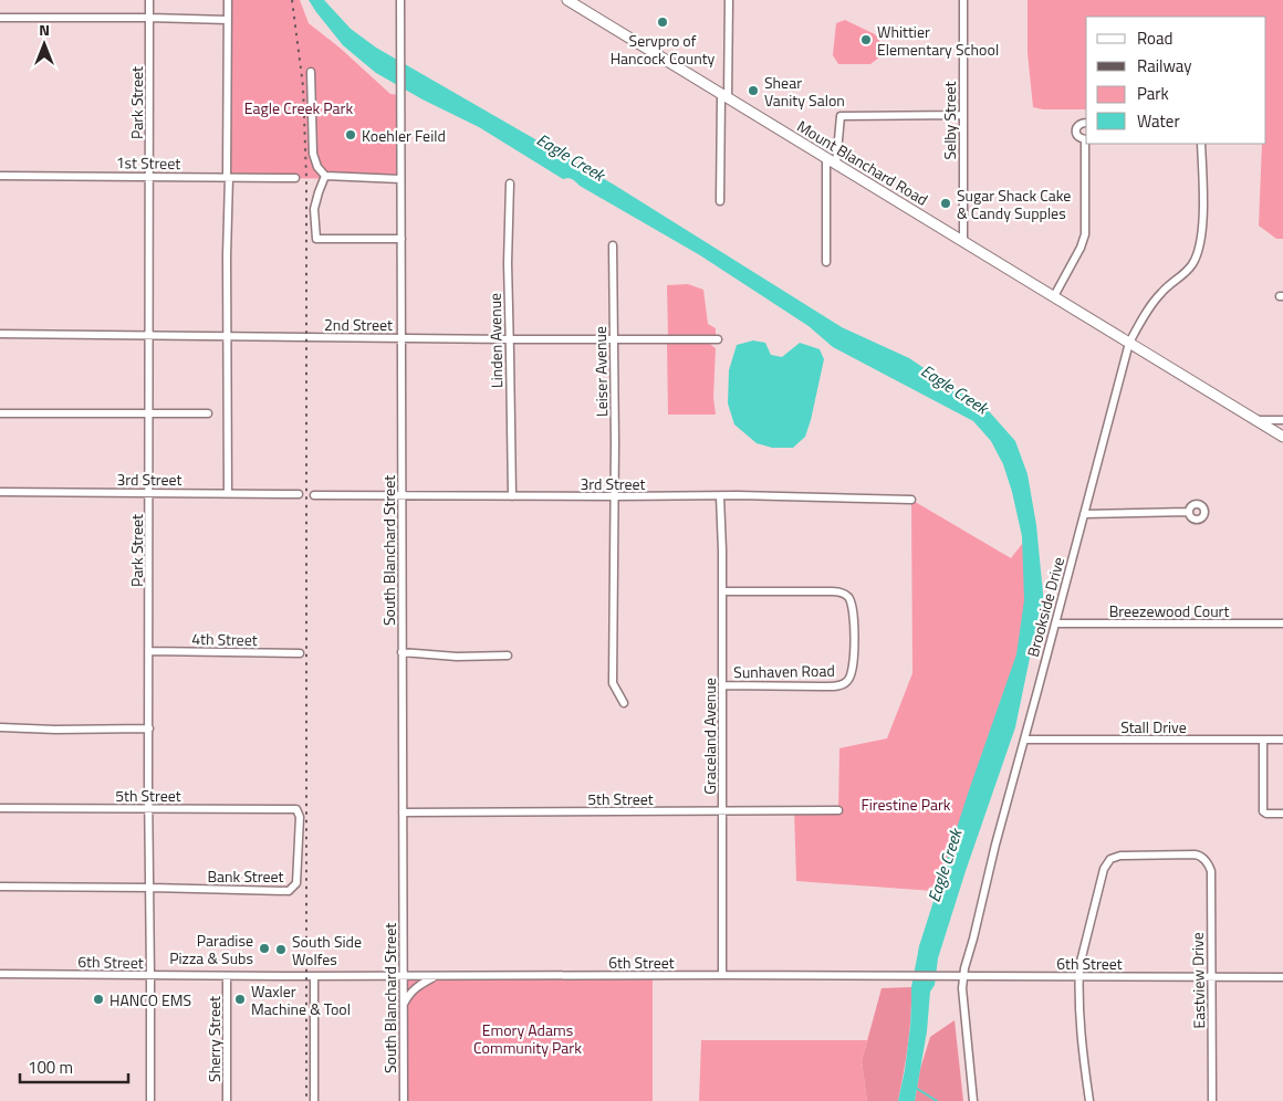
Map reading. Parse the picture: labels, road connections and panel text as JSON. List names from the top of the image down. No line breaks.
{"streets":{"main road":["Mount Blanchard Road"],"street":["Park Street","Selby Street","1st Street","2nd Street","Linden Avenue","Leiser Avenue","3rd Street","South Blanchard Street","Brookside Drive","Breezewood Court","4th Street","Sunhaven Road","Stall Drive","Graceland Avenue","5th Street","Bank Street","6th Street","Eastview Drive","Sherry Street"]},"crossings":[["Park Street","1st Street"],["Park Street","2nd Street"],["Park Street","3rd Street"],["Park Street","4th Street"],["Park Street","5th Street"],["Park Street","Bank Street"],["Park Street","6th Street"],["Selby Street","Mount Blanchard Road"],["Mount Blanchard Road","Brookside Drive"],["2nd Street","Linden Avenue"],["2nd Street","Leiser Avenue"],["2nd Street","South Blanchard Street"],["Linden Avenue","3rd Street"],["Leiser Avenue","3rd Street"],["3rd Street","South Blanchard Street"],["3rd Street","Graceland Avenue"],["South Blanchard Street","5th Street"],["South Blanchard Street","6th Street"],["Brookside Drive","Breezewood Court"],["Brookside Drive","Stall Drive"],["Brookside Drive","6th Street"],["Sunhaven Road","Graceland Avenue"],["Graceland Avenue","5th Street"],["Graceland Avenue","6th Street"],["5th Street","Bank Street"],["6th Street","Eastview Drive"],["6th Street","Sherry Street"]],"water":["Eagle Creek"],"parks":["Eagle Creek Park","Firestine Park","Emory Adams Community Park"],"places":["Servpro of Hancock County","Whittier Elementary School","Shear Vanity Salon","Koehler Feild","Sugar Shack Cake & Candy Supples","Paradise Pizza & Subs","South Side Wolfes","HANCO EMS","Waxler Machine & Tool"],"legend":["Road","Railway","Park","Water"],"scale_bar":"100 m","north":"top"}
